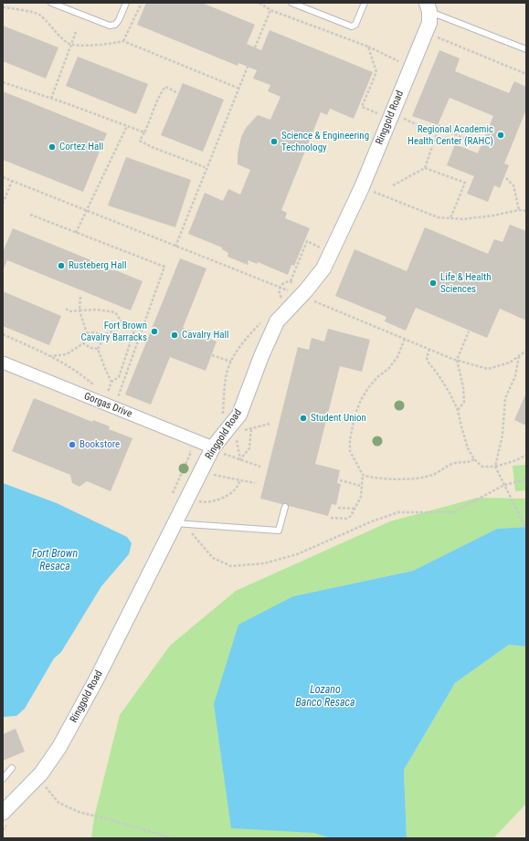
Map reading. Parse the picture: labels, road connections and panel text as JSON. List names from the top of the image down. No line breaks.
{"streets":{"street":["Ringgold Road","Gorgas Drive"]},"crossings":[["Ringgold Road","Gorgas Drive"]],"water":["Fort Brown Resaca","Lozano Banco Resaca"],"places":["Regional Academic Health Center (RAHC)","Science & Engineering Technology","Cortez Hall","Rusteberg Hall","Life & Health Sciences","Fort Brown Cavalry Barracks","Cavalry Hall","Student Union","Bookstore"]}
